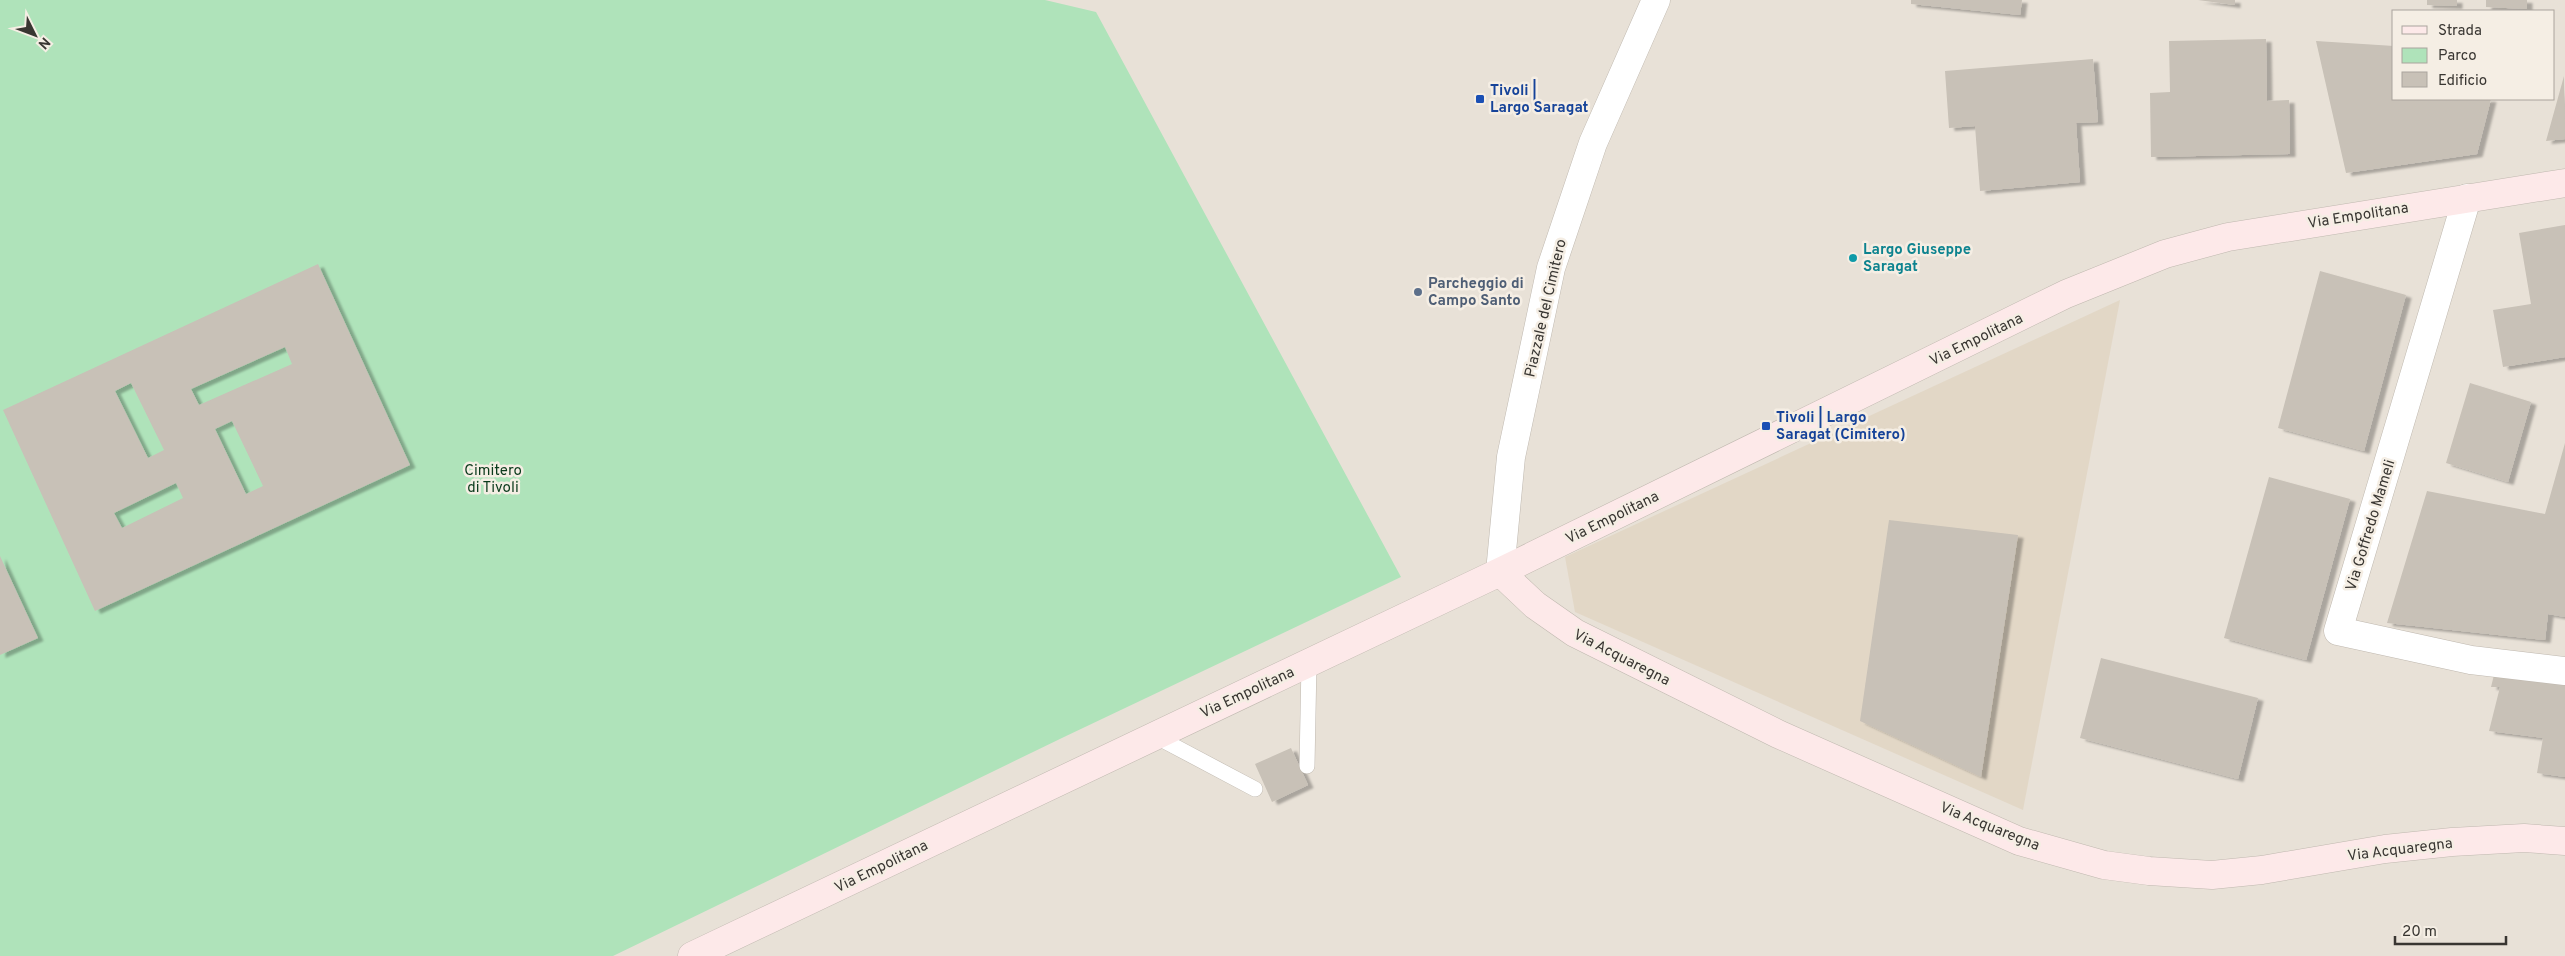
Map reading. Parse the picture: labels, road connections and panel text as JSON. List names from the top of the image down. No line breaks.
{"streets":{"main road":["Via Empolitana","Via Acquaregna"],"street":["Piazzale del Cimitero","Via Goffredo Mameli"]},"crossings":[["Via Empolitana","Piazzale del Cimitero"],["Via Empolitana","Via Goffredo Mameli"],["Via Empolitana","Via Acquaregna"],["Piazzale del Cimitero","Via Acquaregna"]],"parks":["Cimitero di Tivoli"],"places":{"transit":["Tivoli | Largo Saragat","Tivoli | Largo Saragat (Cimitero)"],"other":["Largo Giuseppe Saragat","Parcheggio di Campo Santo"]},"legend":["Strada","Parco","Edificio"],"scale_bar":"20 m","north":"bottom right"}
